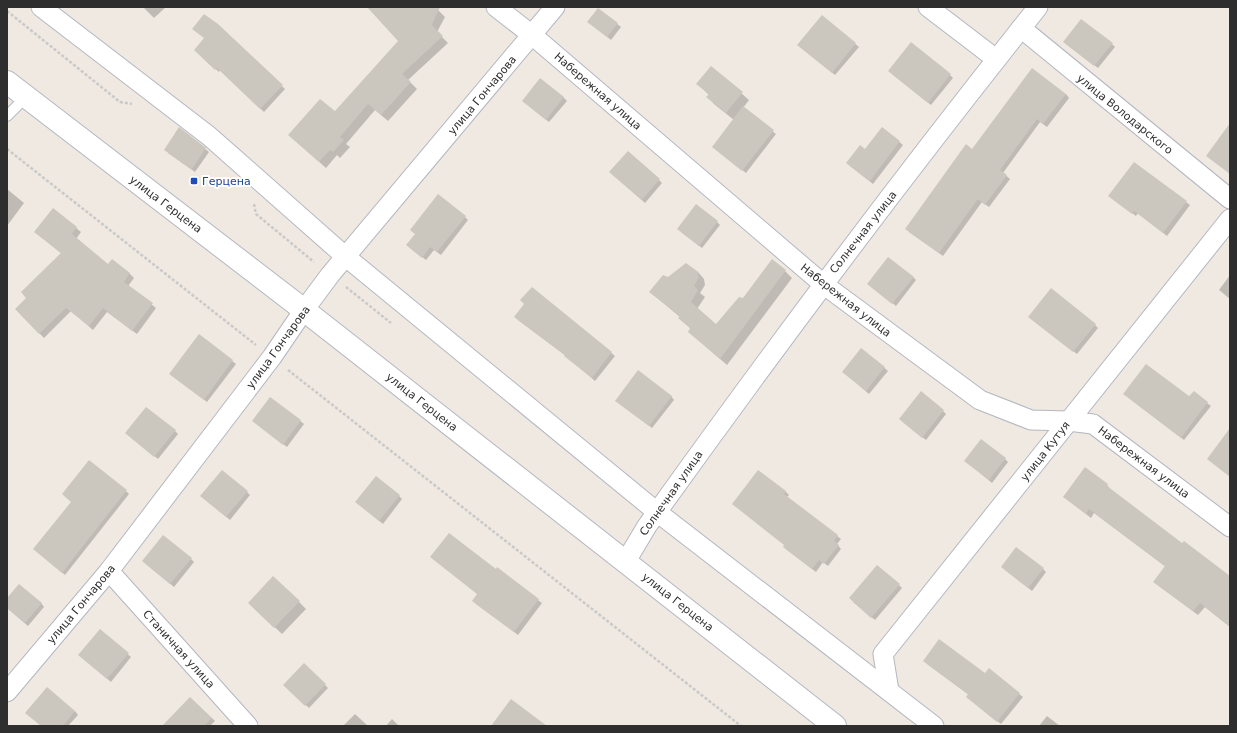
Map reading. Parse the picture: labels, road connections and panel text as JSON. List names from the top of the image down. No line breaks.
{"streets":{"main road":["улица Герцена"],"street":["Набережная улица","улица Гончарова","улица Володарского","Солнечная улица","улица Кутуя","Станичная улица"]},"crossings":[["Набережная улица","улица Гончарова"],["Набережная улица","Солнечная улица"],["Набережная улица","улица Кутуя"],["улица Гончарова","улица Герцена"],["улица Гончарова","Станичная улица"],["улица Володарского","Солнечная улица"],["улица Герцена","Солнечная улица"]],"places":{"transit":["Герцена"]}}
